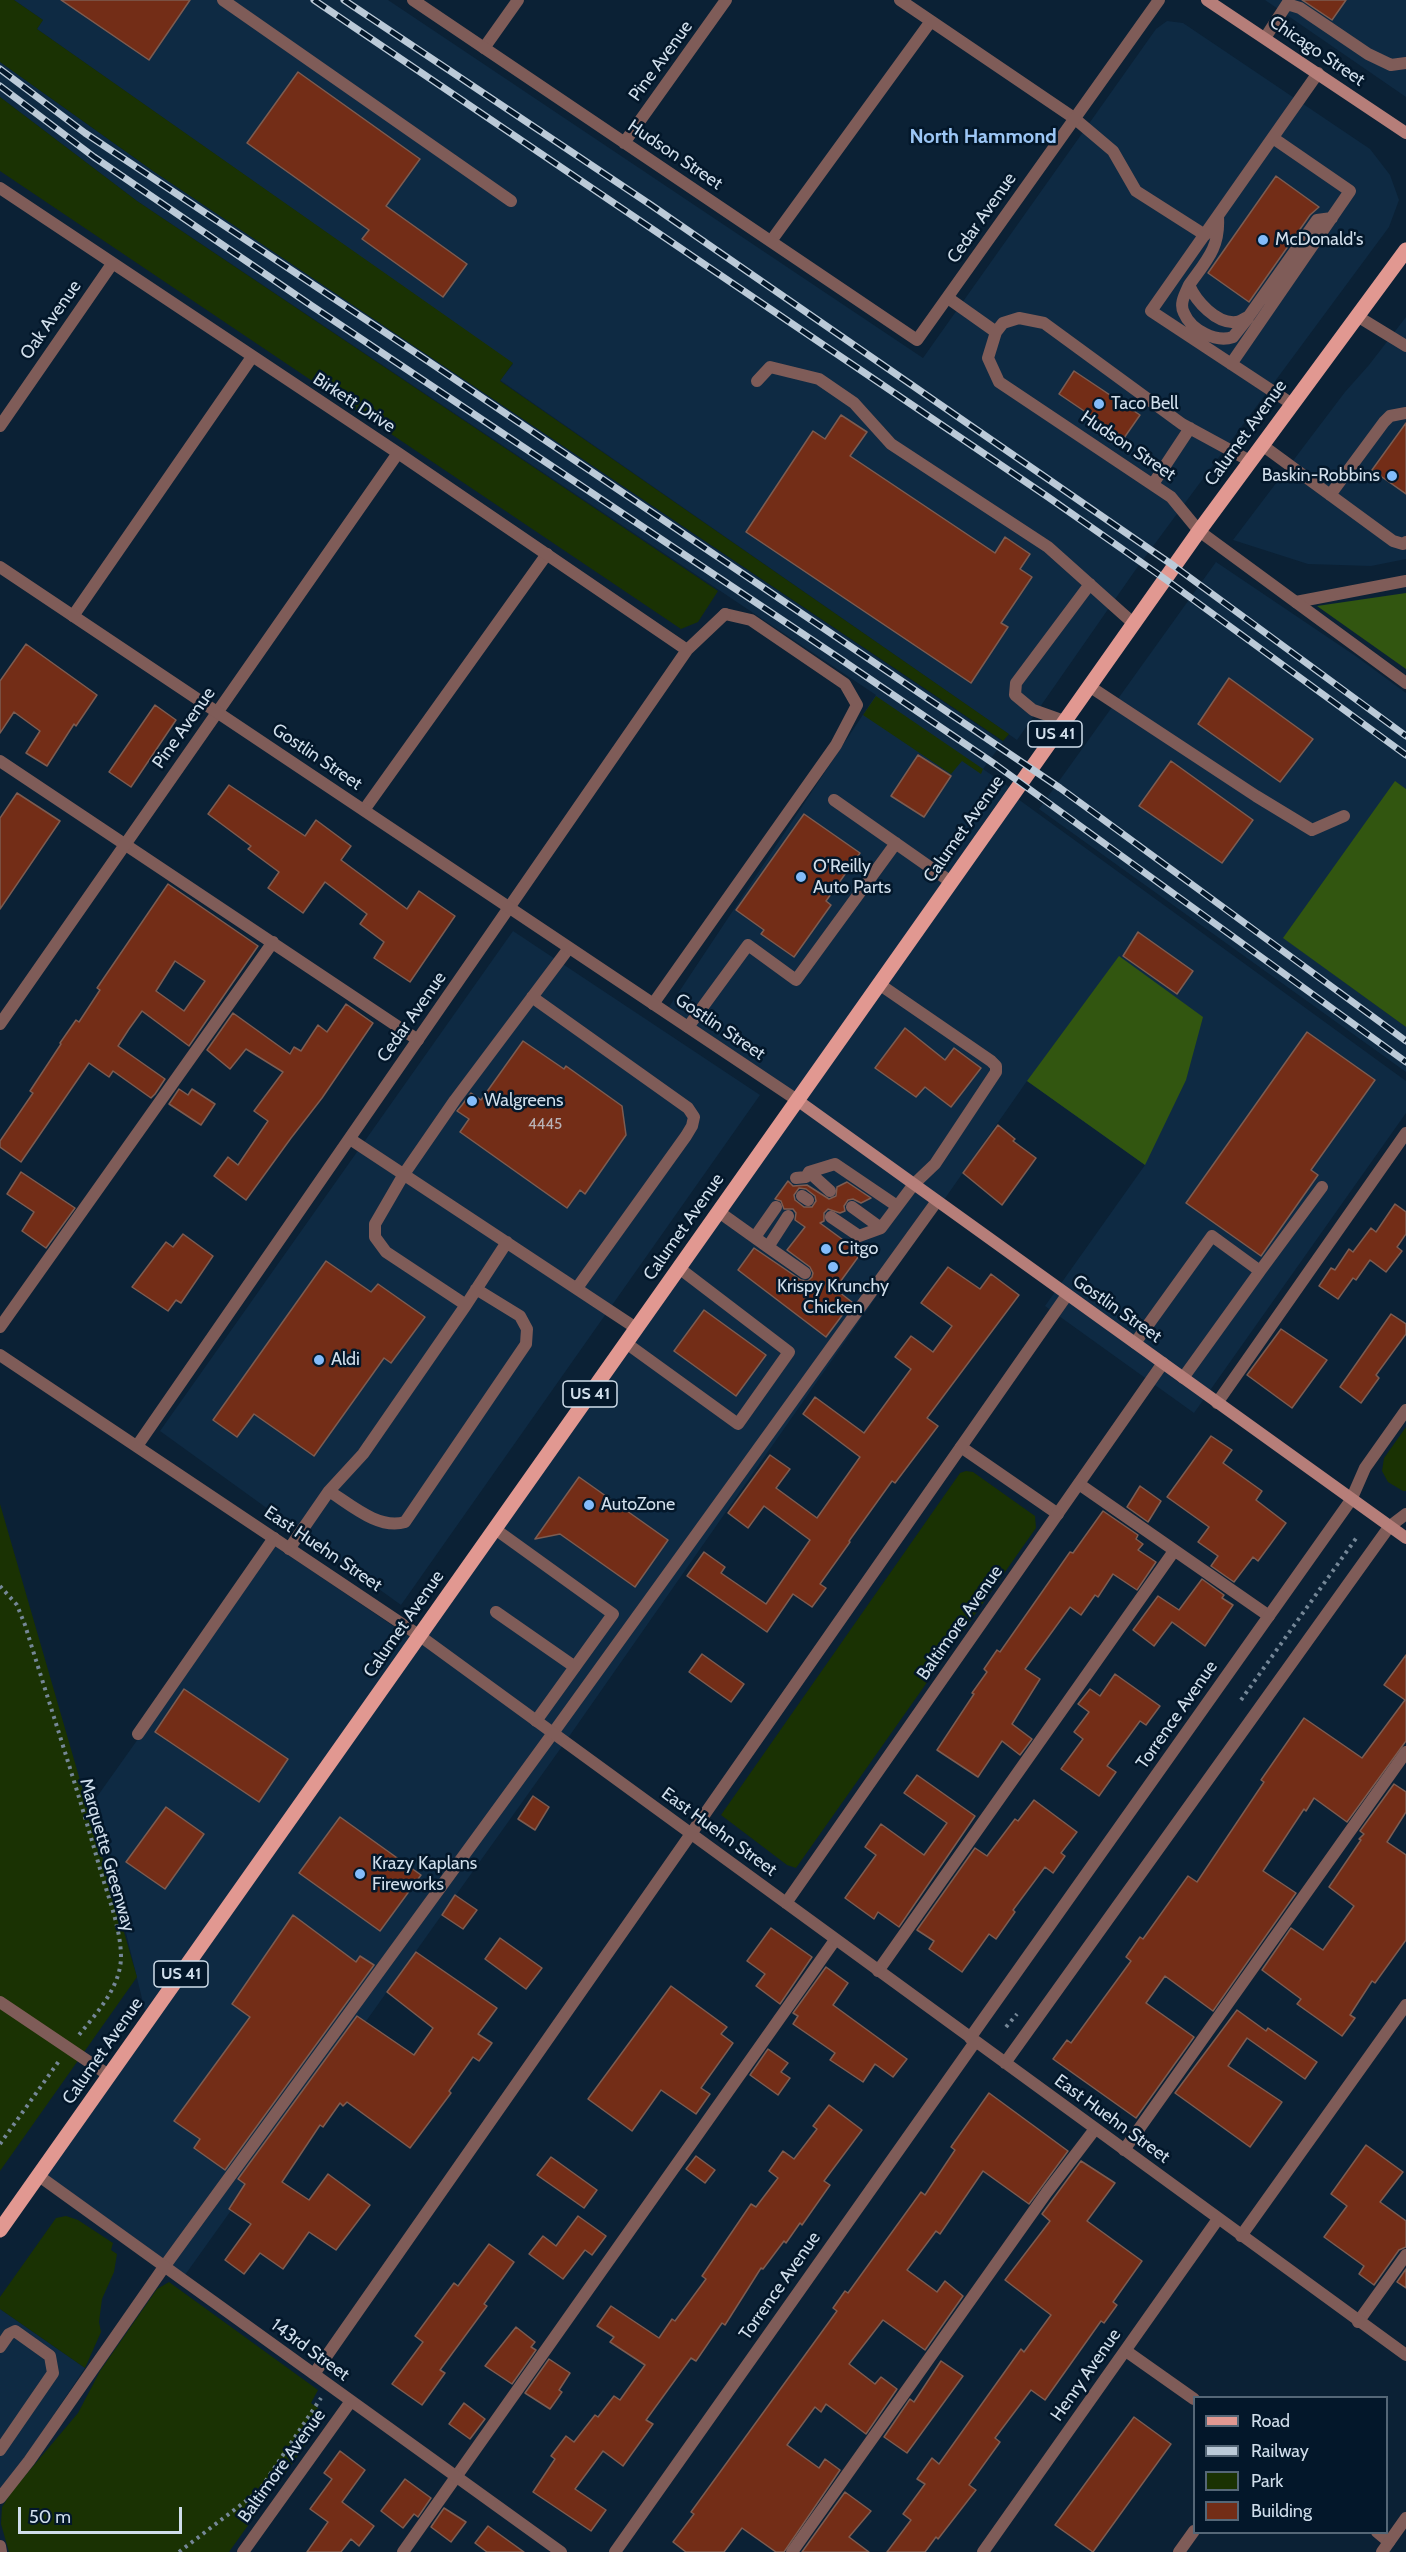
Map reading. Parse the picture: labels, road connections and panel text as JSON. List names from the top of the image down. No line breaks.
{"streets":{"main road":["Chicago Street","Calumet Avenue","US 41","Gostlin Street"],"street":["Pine Avenue","Hudson Street","Cedar Avenue","Oak Avenue","Birkett Drive","East Huehn Street","Baltimore Avenue","Torrence Avenue","143rd Street","Henry Avenue"],"path":["Marquette Greenway"]},"crossings":[["Pine Avenue","Hudson Street"],["Pine Avenue","Birkett Drive"],["Pine Avenue","Gostlin Street"],["Hudson Street","Cedar Avenue"],["Hudson Street","Calumet Avenue"],["Cedar Avenue","Birkett Drive"],["Cedar Avenue","Gostlin Street"],["Cedar Avenue","East Huehn Street"],["Oak Avenue","Birkett Drive"],["Calumet Avenue","Gostlin Street"],["Calumet Avenue","East Huehn Street"],["Calumet Avenue","143rd Street"],["Gostlin Street","Baltimore Avenue"],["Gostlin Street","Torrence Avenue"],["East Huehn Street","Baltimore Avenue"],["East Huehn Street","Torrence Avenue"],["East Huehn Street","Henry Avenue"],["Baltimore Avenue","143rd Street"]],"districts":["North Hammond"],"places":["McDonald's","Taco Bell","Baskin-Robbins","O'Reilly Auto Parts","Walgreens","Citgo","Krispy Krunchy Chicken","Aldi","AutoZone","Krazy Kaplans Fireworks"],"house_numbers":["4445"],"legend":["Road","Railway","Park","Building"],"scale_bar":"50 m"}
